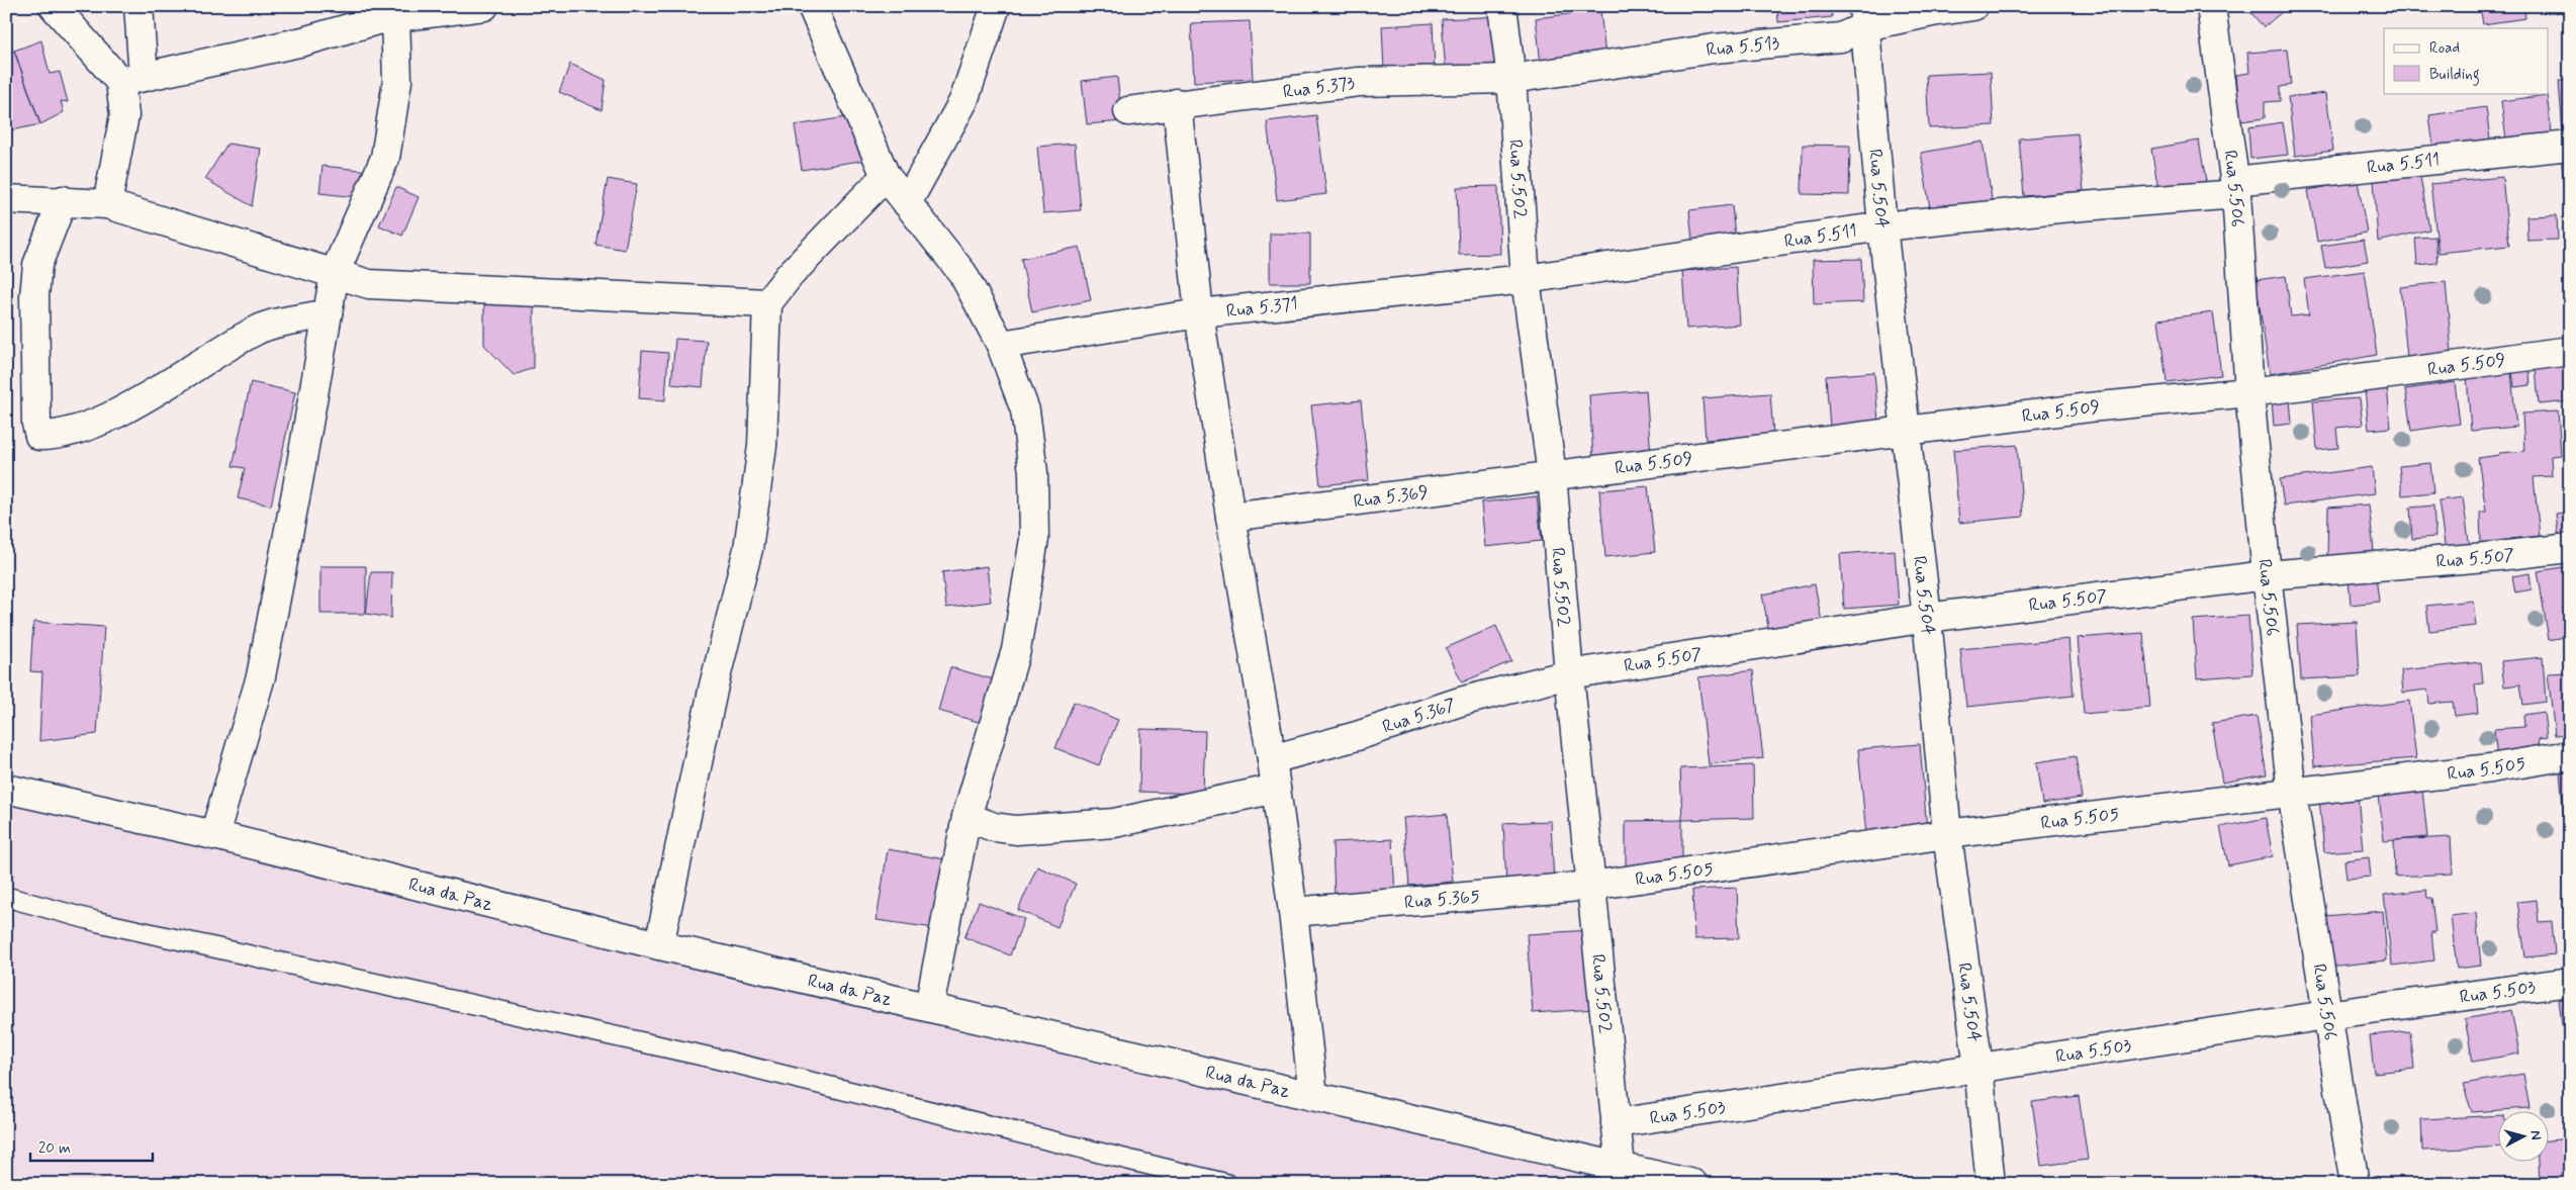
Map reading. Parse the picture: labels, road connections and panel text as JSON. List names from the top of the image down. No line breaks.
{"streets":{"street":["Rua 5.513","Rua 5.373","Rua 5.511","Rua 5.502","Rua 5.504","Rua 5.506","Rua 5.371","Rua 5.509","Rua 5.369","Rua 5.507","Rua 5.367","Rua 5.505","Rua da Paz","Rua 5.365","Rua 5.503"]},"crossings":[["Rua 5.513","Rua 5.373"],["Rua 5.513","Rua 5.502"],["Rua 5.513","Rua 5.504"],["Rua 5.373","Rua 5.502"],["Rua 5.511","Rua 5.502"],["Rua 5.511","Rua 5.504"],["Rua 5.511","Rua 5.506"],["Rua 5.511","Rua 5.371"],["Rua 5.502","Rua 5.371"],["Rua 5.502","Rua 5.509"],["Rua 5.502","Rua 5.369"],["Rua 5.502","Rua 5.507"],["Rua 5.502","Rua 5.367"],["Rua 5.502","Rua 5.505"],["Rua 5.502","Rua da Paz"],["Rua 5.502","Rua 5.365"],["Rua 5.502","Rua 5.503"],["Rua 5.504","Rua 5.509"],["Rua 5.504","Rua 5.507"],["Rua 5.504","Rua 5.505"],["Rua 5.504","Rua 5.503"],["Rua 5.506","Rua 5.509"],["Rua 5.506","Rua 5.507"],["Rua 5.506","Rua 5.505"],["Rua 5.506","Rua 5.503"],["Rua 5.509","Rua 5.369"],["Rua 5.507","Rua 5.367"],["Rua 5.505","Rua 5.365"]],"legend":["Road","Building"],"scale_bar":"20 m","north":"right"}
